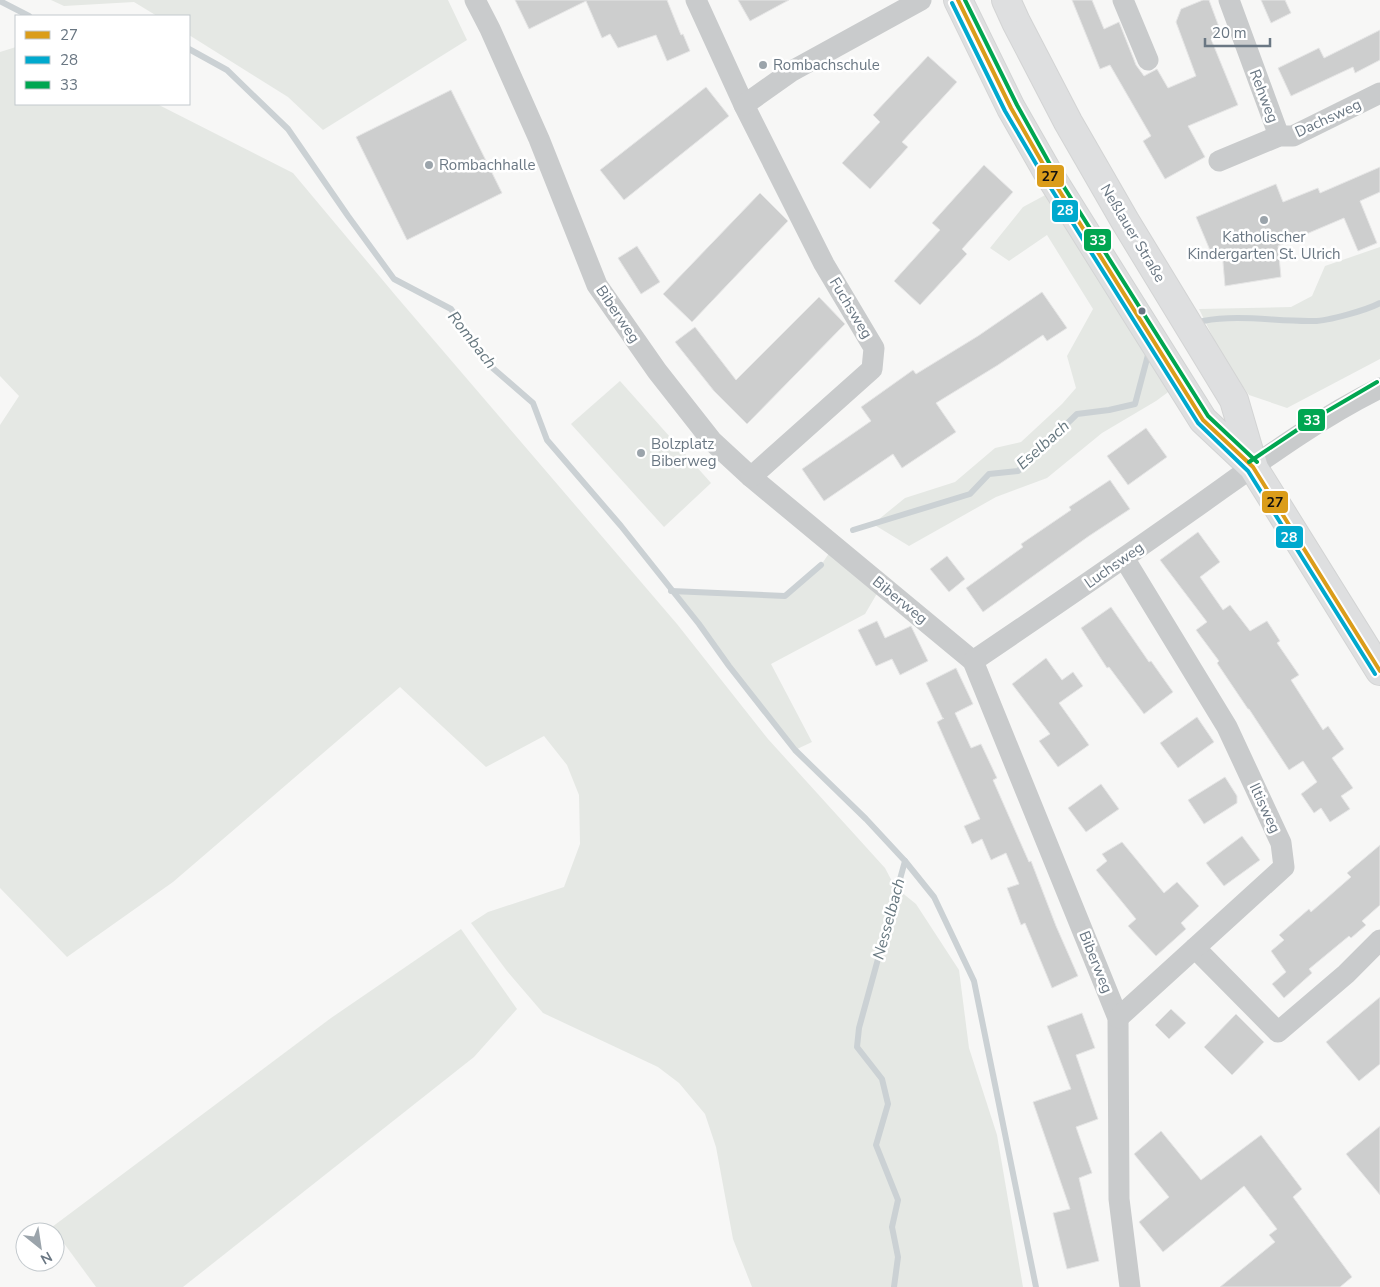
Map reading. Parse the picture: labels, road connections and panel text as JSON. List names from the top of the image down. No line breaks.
{"streets":{"main road":["Neßlauer Straße"],"street":["Rehweg","Dachsweg","Fuchsweg","Biberweg","Luchsweg","Iltisweg"]},"crossings":[["Rehweg","Dachsweg"],["Neßlauer Straße","Luchsweg"],["Fuchsweg","Biberweg"],["Biberweg","Luchsweg"],["Biberweg","Iltisweg"],["Luchsweg","Iltisweg"]],"water":["Rombach","Eselbach","Nesselbach"],"places":["Rombachschule","Rombachhalle","Katholischer Kindergarten St. Ulrich","Bolzplatz Biberweg"],"lines":["transit line 27","transit line 33","transit line 28"],"legend":["27","28","33"],"scale_bar":"20 m","north":"bottom right"}
